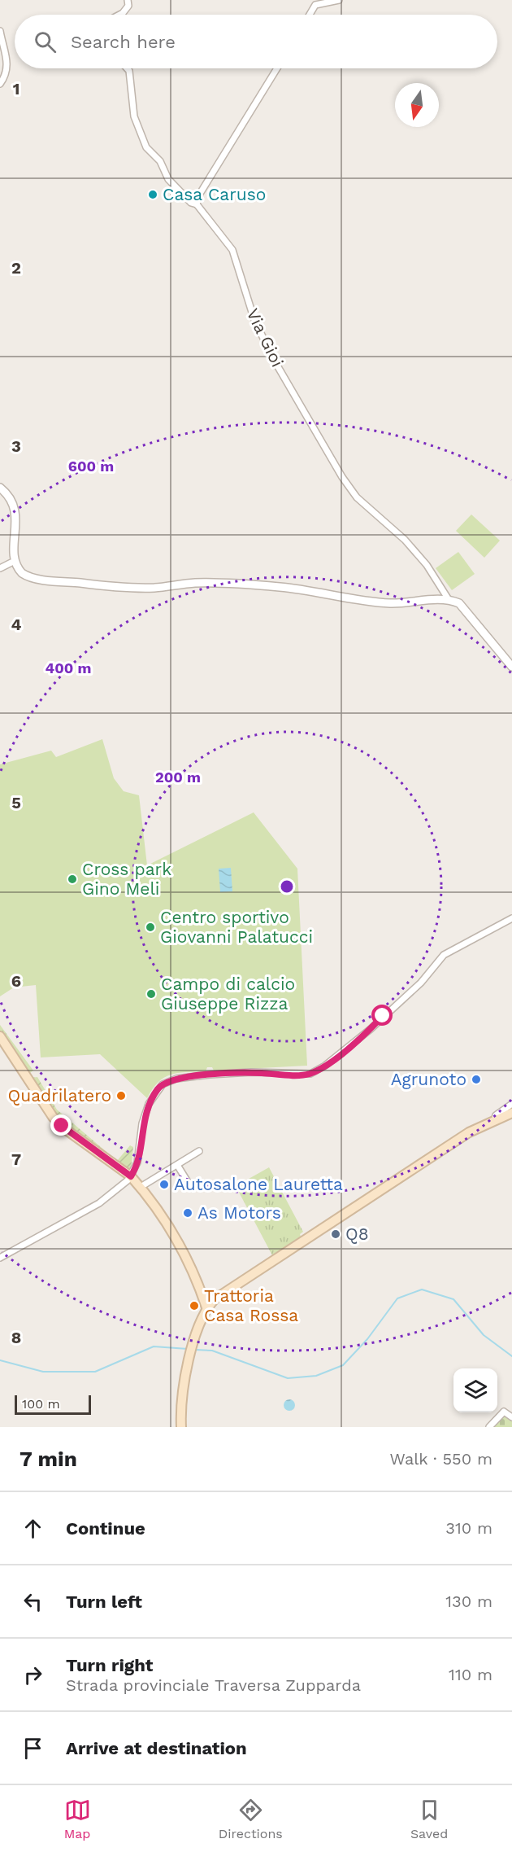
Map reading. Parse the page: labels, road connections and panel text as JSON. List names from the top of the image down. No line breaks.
{"streets":{"street":["Via Gioi"]},"places":["Casa Caruso","Cross park Gino Meli","Centro sportivo Giovanni Palatucci","Campo di calcio Giuseppe Rizza","Agrunoto","Quadrilatero","Autosalone Lauretta","As Motors","Q8","Trattoria Casa Rossa"],"scale_bar":"100 m","north":"bottom","page":{"search":"Search here","scale":"100 m","heading":["7 min","Walk · 550 m"],"list":[["Continue","310 m"],["Turn left","130 m"],["Turn right","Strada provinciale Traversa Zupparda","110 m"],"Arrive at destination"],"nav":["Map","Directions","Saved"]},"grid":{"rows":["1","2","3","4","5","6","7","8"]},"rings":["600 m","400 m","200 m"]}
